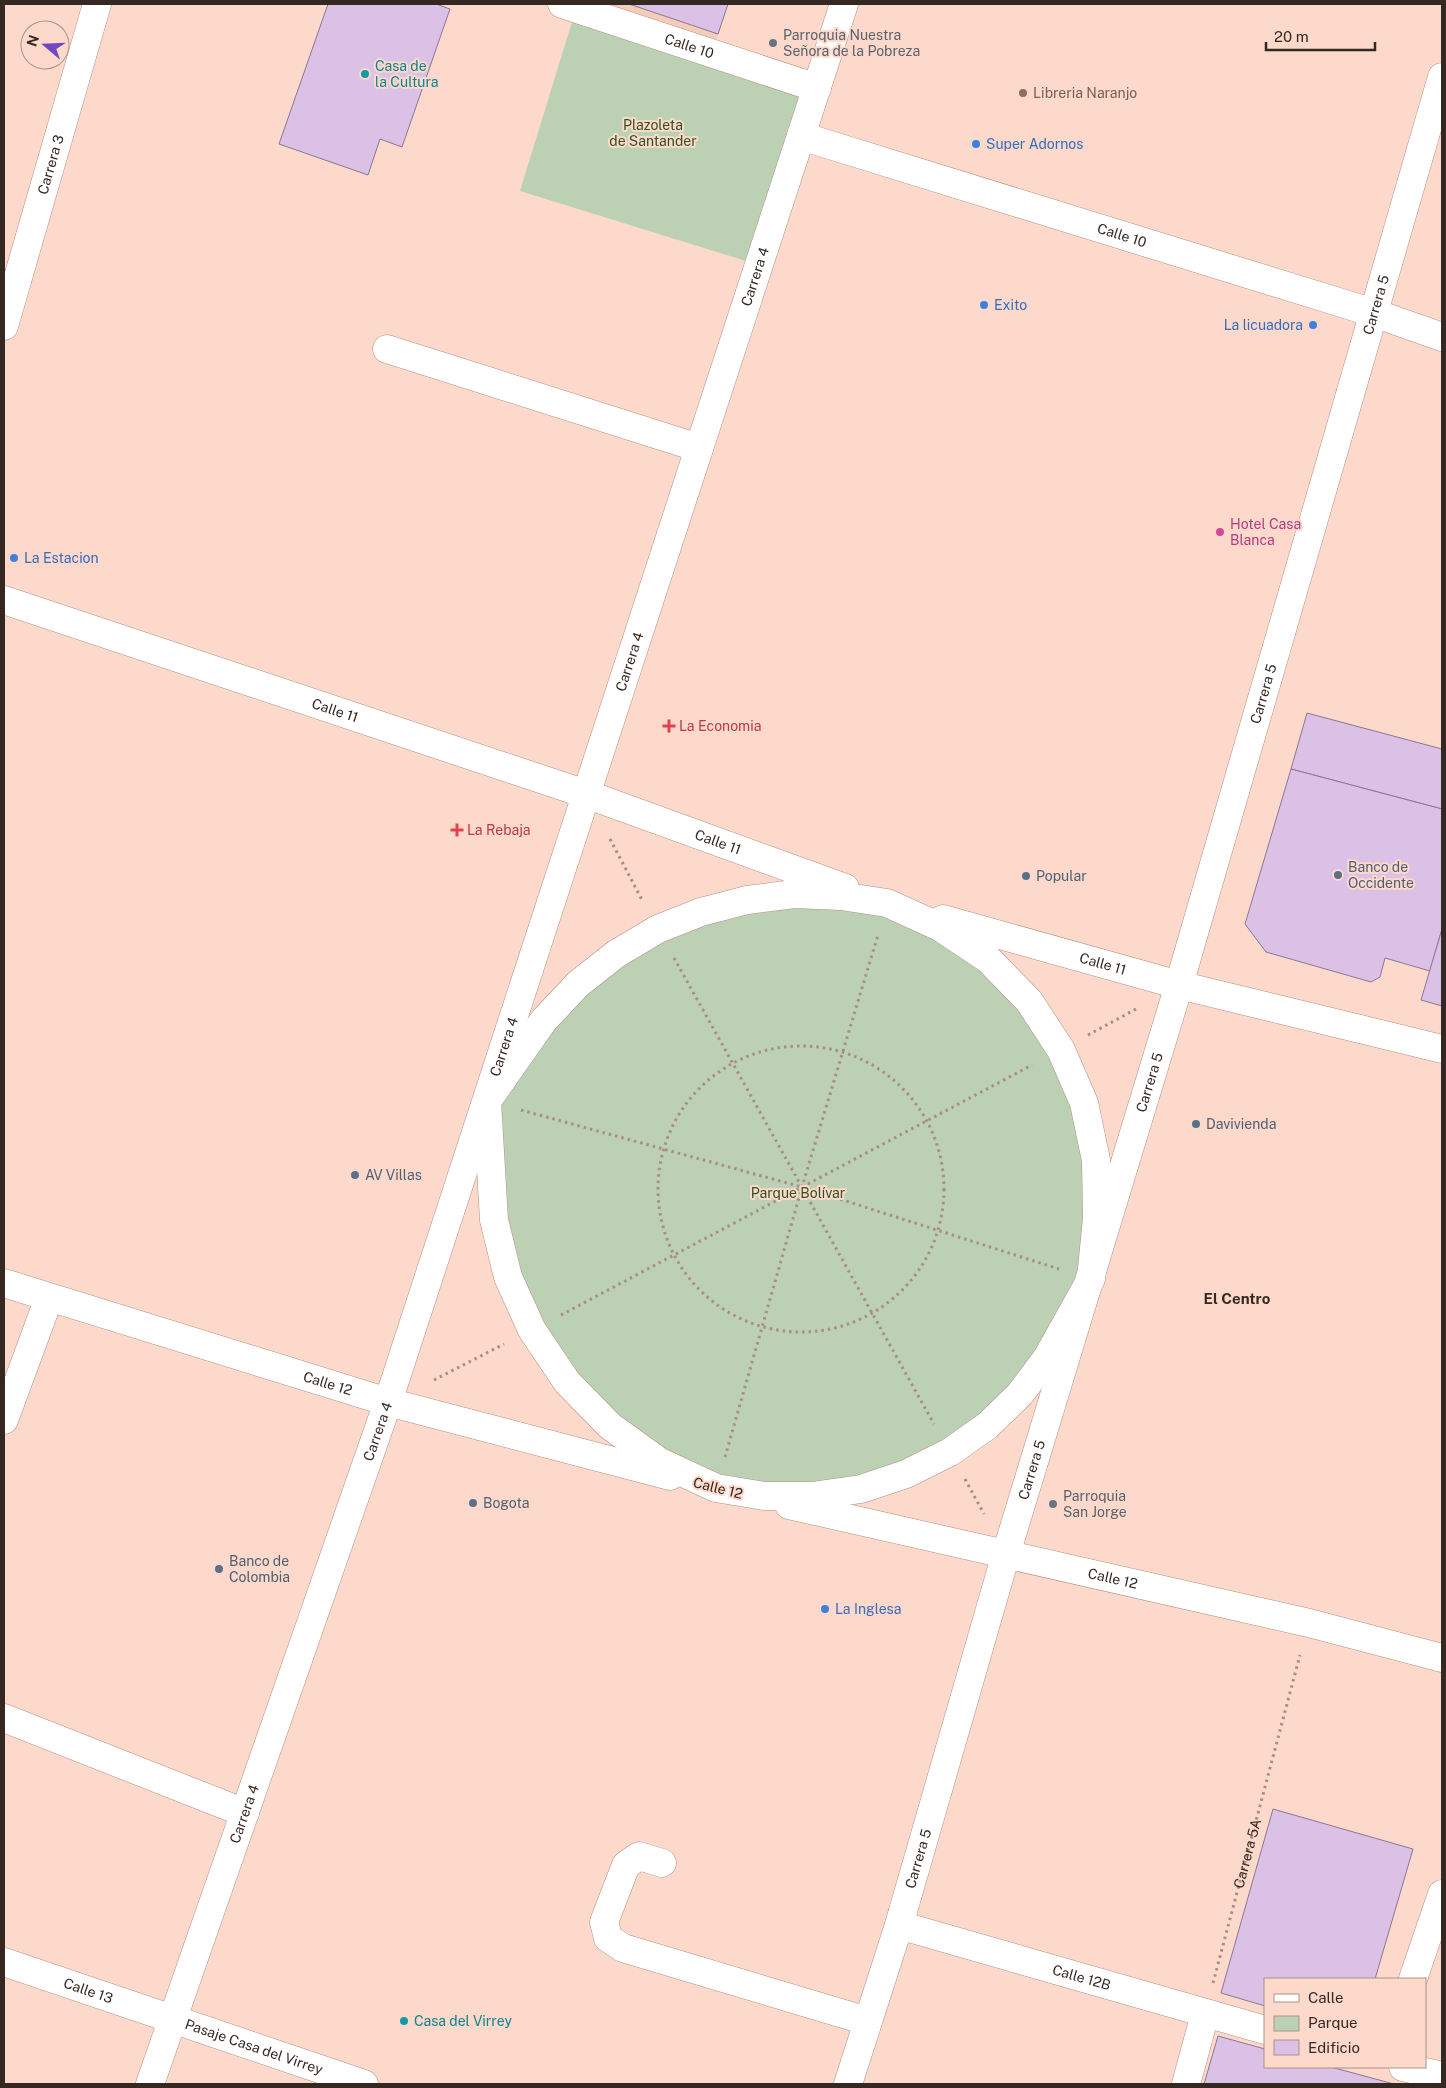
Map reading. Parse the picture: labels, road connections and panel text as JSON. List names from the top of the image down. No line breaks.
{"streets":{"street":["Calle 10","Carrera 3","Carrera 4","Carrera 5","Calle 11","Calle 12","Calle 12B","Calle 13","Pasaje Casa del Virrey"],"path":["Carrera 5A"]},"crossings":[["Calle 10","Carrera 4"],["Calle 10","Carrera 5"],["Carrera 4","Calle 11"],["Carrera 4","Calle 12"],["Carrera 4","Calle 13"],["Carrera 4","Pasaje Casa del Virrey"],["Carrera 5","Calle 11"],["Carrera 5","Calle 12"],["Carrera 5","Calle 12B"],["Calle 12","Carrera 5A"],["Carrera 5A","Calle 12B"],["Calle 13","Pasaje Casa del Virrey"]],"districts":["El Centro"],"parks":["Plazoleta de Santander","Parque Bolívar"],"places":{"other":["Parroquia Nuestra Señora de la Pobreza","Casa de la Cultura","Libreria Naranjo","Super Adornos","Exito","La licuadora","Hotel Casa Blanca","La Estacion","Banco de Occidente","Popular","Davivienda","AV Villas","Bogota","Parroquia San Jorge","Banco de Colombia","La Inglesa","Casa del Virrey"],"health":["La Economia","La Rebaja"]},"legend":["Calle","Parque","Edificio"],"scale_bar":"20 m","north":"left"}
